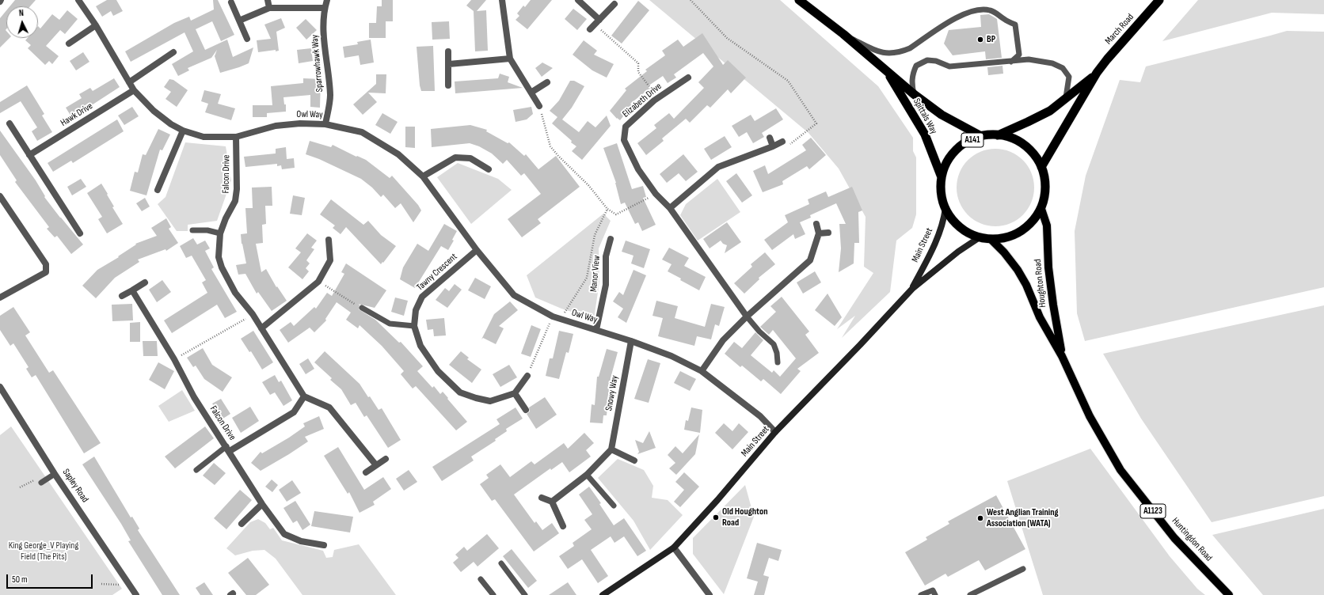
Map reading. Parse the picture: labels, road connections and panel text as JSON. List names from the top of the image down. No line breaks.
{"streets":{"highway":["March Road","Spittals Way","A141"],"main road":["Main Street","Houghton Road","A1123","Huntingdon Road"],"street":["Sparrowhawk Way","Elizabeth Drive","Hawk Drive","Owl Way","Falcon Drive","Tawny Crescent","Manor View","Snowy Way","Sapley Road"]},"crossings":[["March Road","A141"],["Sparrowhawk Way","Owl Way"],["Hawk Drive","Owl Way"],["Owl Way","Falcon Drive"],["Owl Way","Main Street"],["Owl Way","Tawny Crescent"],["Owl Way","Manor View"],["Owl Way","Snowy Way"],["Spittals Way","A141"],["Spittals Way","Main Street"],["Spittals Way","Houghton Road"],["A141","Main Street"],["A141","Houghton Road"],["Main Street","Houghton Road"],["Houghton Road","Huntingdon Road"]],"parks":["King George_V Playing Field (The Pits)"],"places":["BP","Old Houghton Road","West Anglian Training Association (WATA)"],"scale_bar":"50 m","north":"top"}
